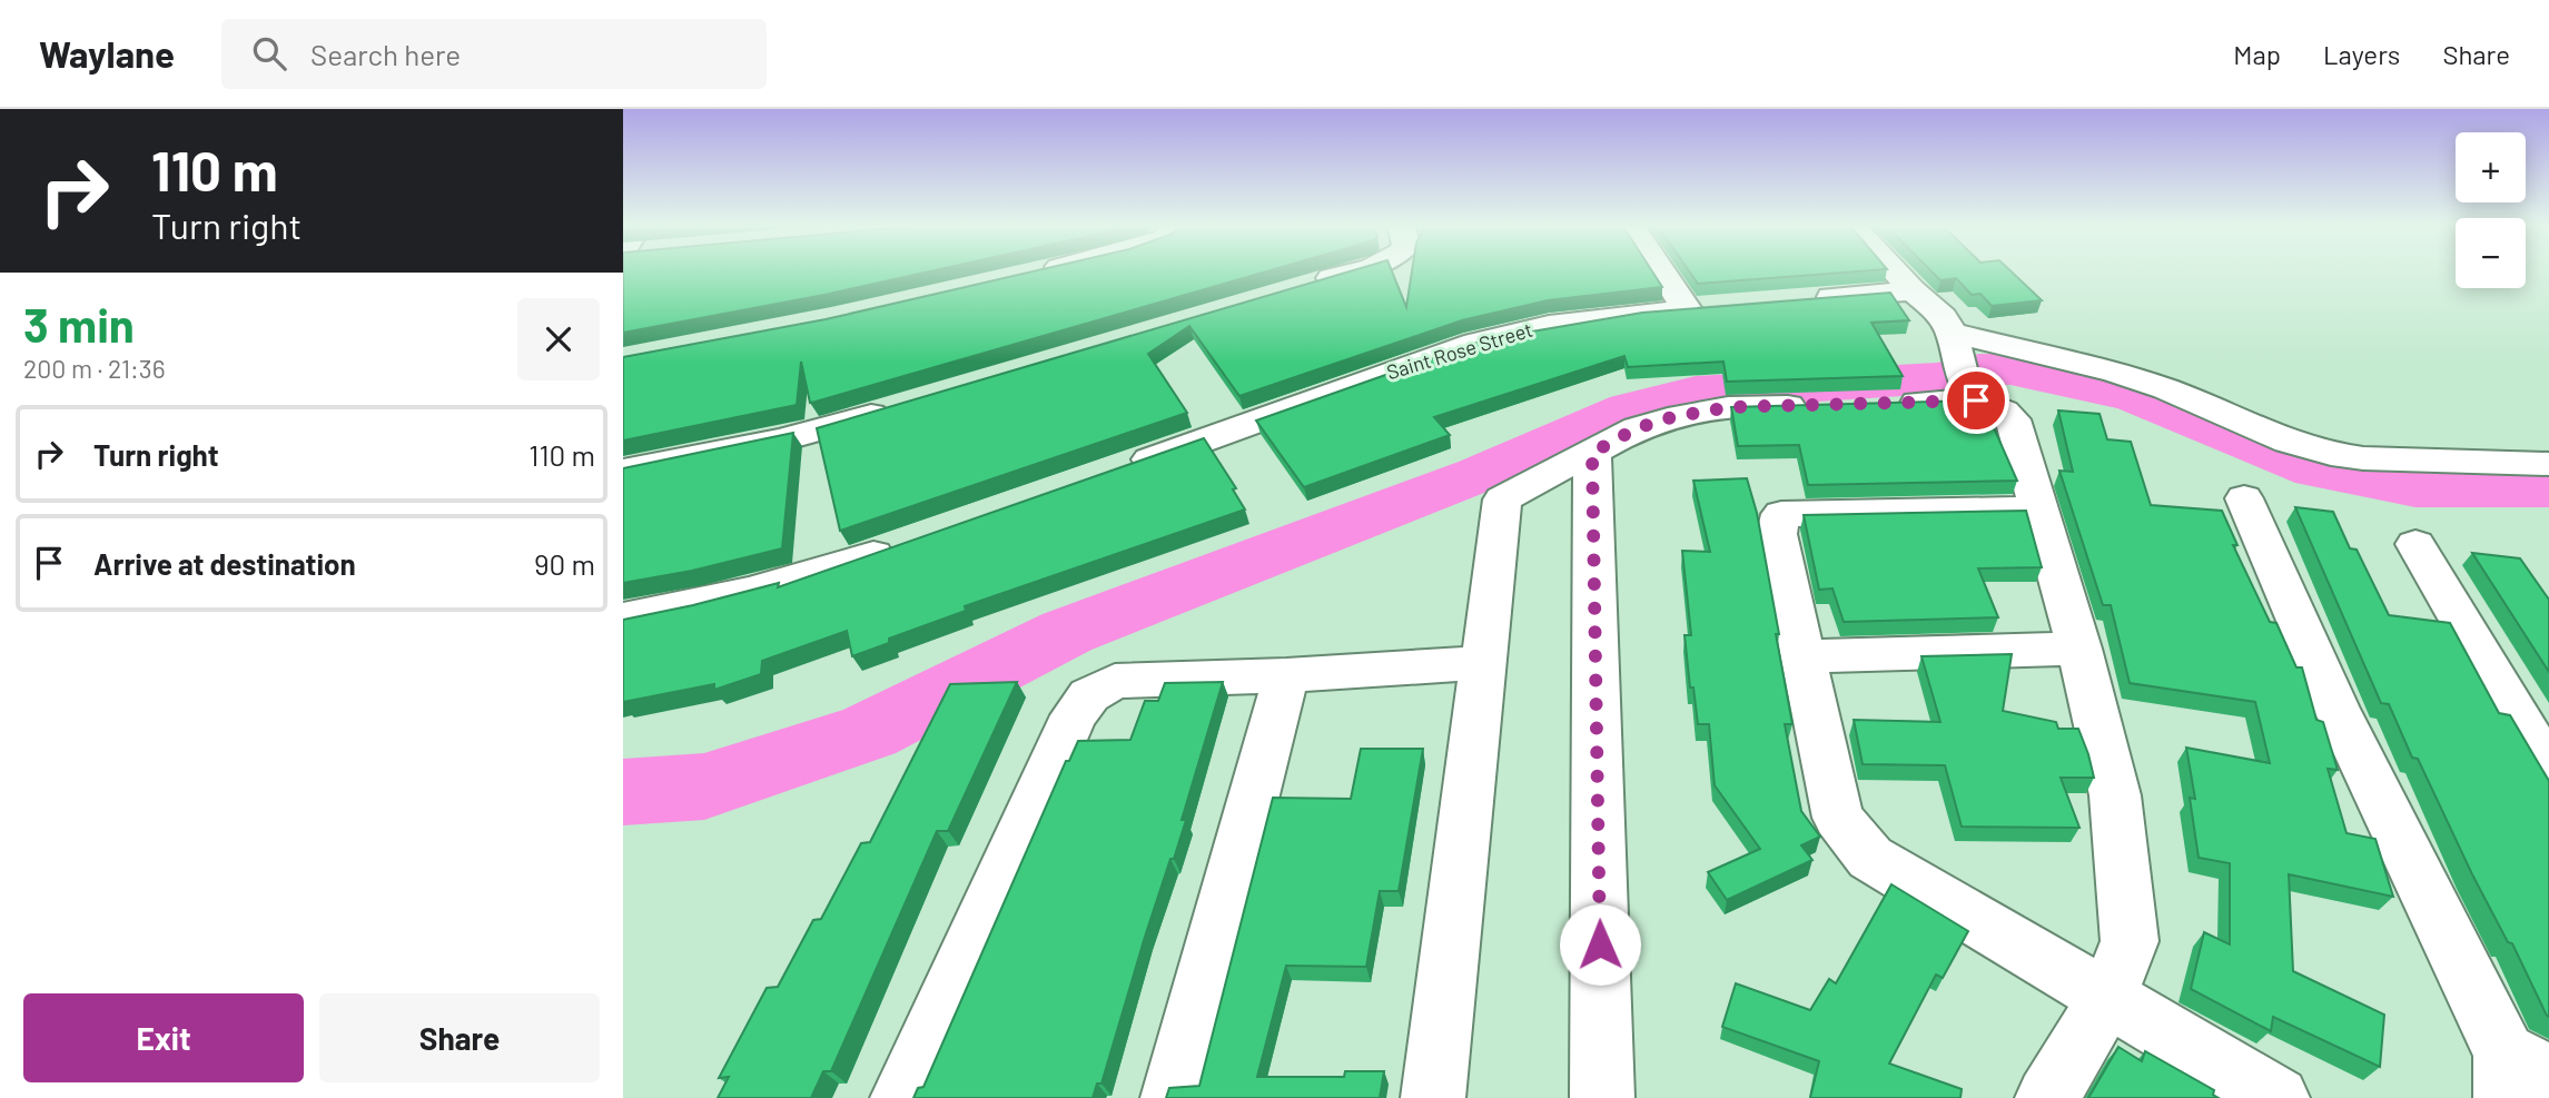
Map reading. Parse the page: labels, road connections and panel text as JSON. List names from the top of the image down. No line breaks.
{"streets":{"street":["Saint Rose Street"]},"page":{"header":"Waylane","search":"Search here","nav":["Map","Layers","Share"],"turn":["110 m","Turn right"],"map_buttons":["+","−"],"heading":["3 min","200 m · 21:36"],"list":[{"name":"Turn right","value":"110 m"},{"name":"Arrive at destination","value":"90 m"}],"buttons":["Exit","Share"]}}
